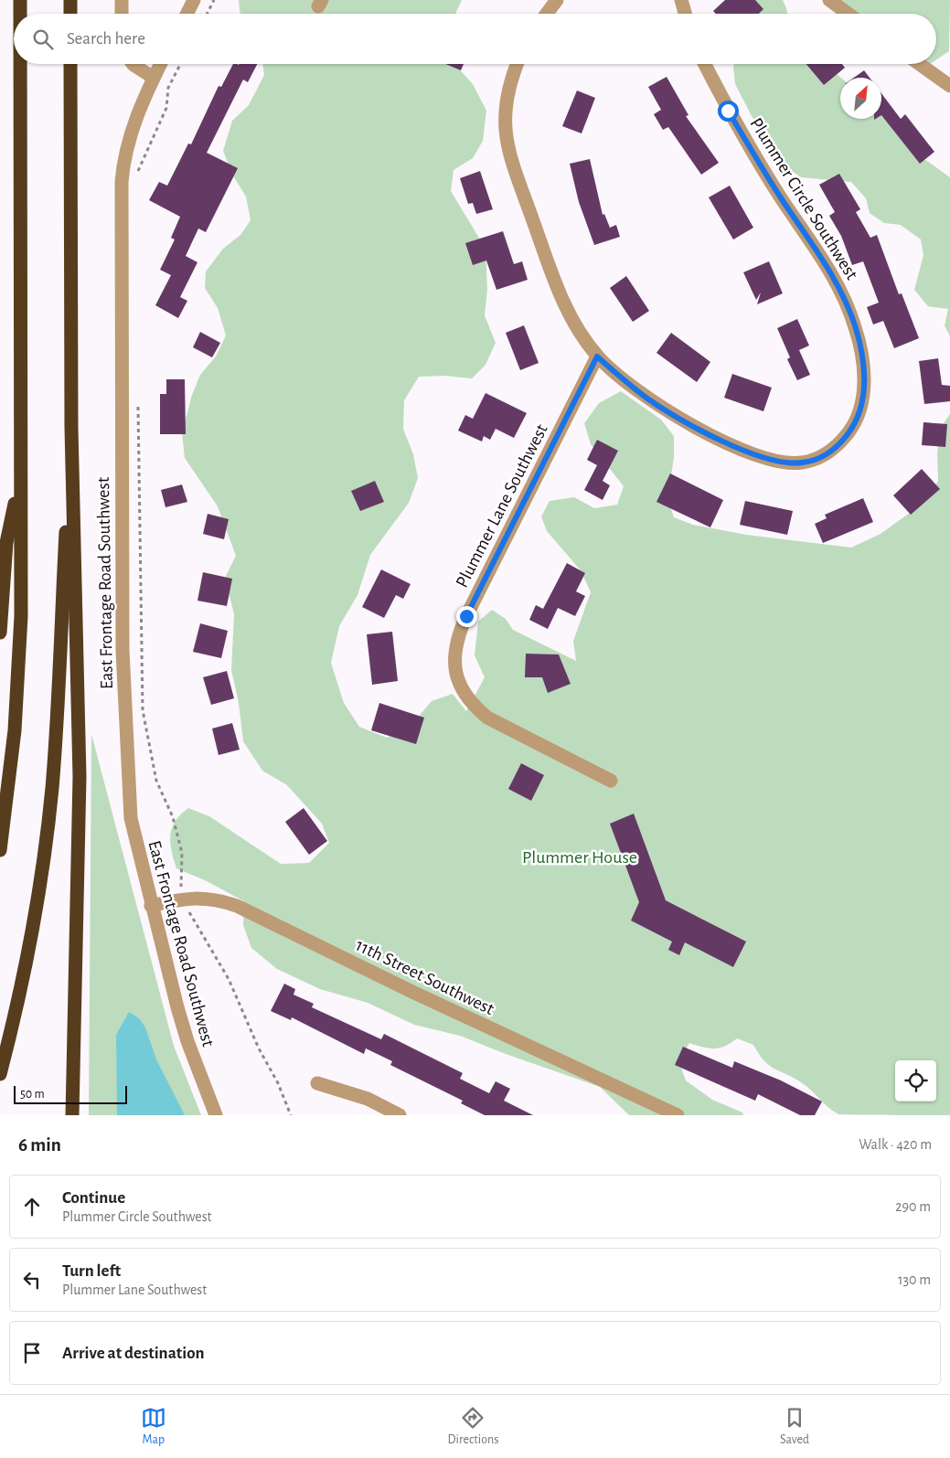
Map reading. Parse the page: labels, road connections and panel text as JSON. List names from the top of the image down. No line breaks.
{"streets":{"street":["Plummer Circle Southwest","Plummer Lane Southwest","East Frontage Road Southwest","11th Street Southwest"]},"crossings":[["Plummer Circle Southwest","Plummer Lane Southwest"],["East Frontage Road Southwest","11th Street Southwest"]],"parks":["Plummer House"],"scale_bar":"50 m","north":"top right","page":{"search":"Search here","scale":"50 m","heading":["6 min","Walk · 420 m"],"list":[["Continue","Plummer Circle Southwest","290 m"],["Turn left","Plummer Lane Southwest","130 m"],"Arrive at destination"],"nav":["Map","Directions","Saved"]}}
